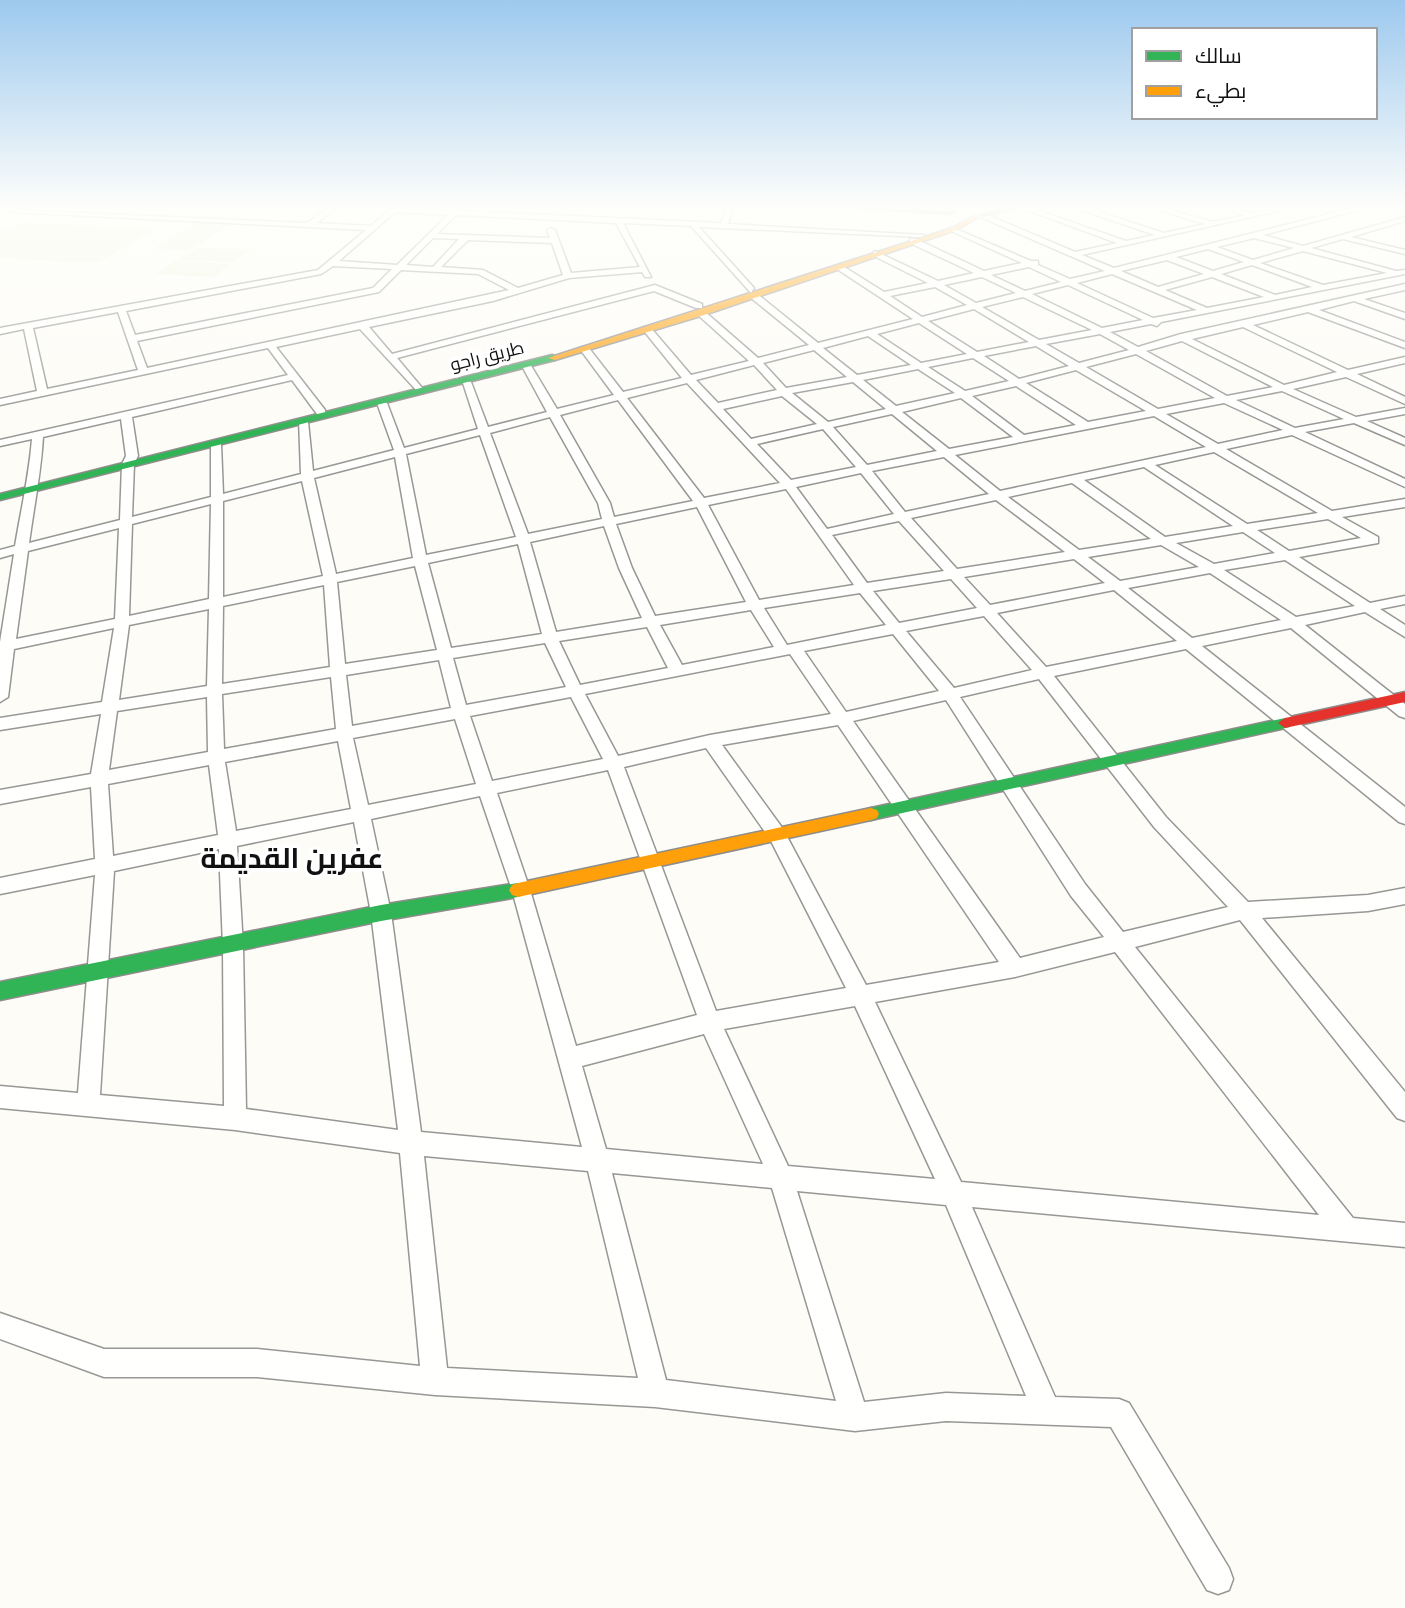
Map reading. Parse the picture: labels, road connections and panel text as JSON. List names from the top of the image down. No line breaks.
{"streets":{"main road":["طريق راجو"]},"districts":["عفرين القديمة"],"legend":["سالك","بطيء"]}
